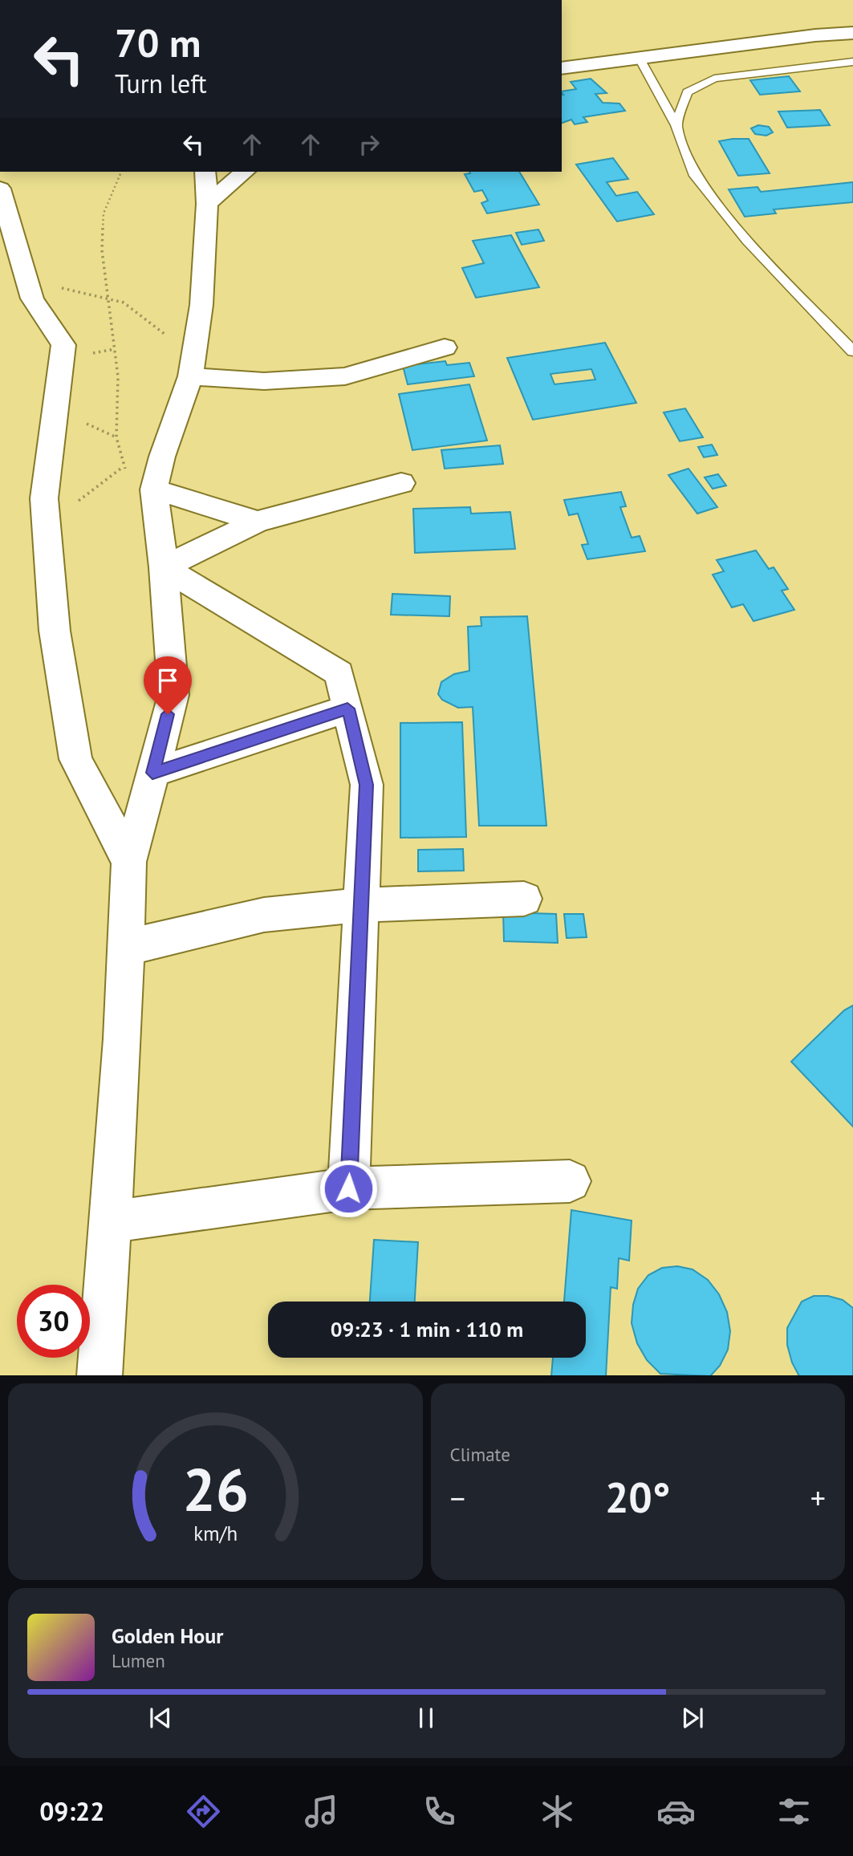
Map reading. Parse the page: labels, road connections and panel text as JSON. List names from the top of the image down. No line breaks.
{"page":{"turn":["70 m","Turn left"],"limit":"30","trip":"09:23 · 1 min · 110 m","tile":"Climate","heat":["−","20°","+"],"song":["Golden Hour","Lumen"],"tabs":"09:22","gauge":["26","km/h"]}}
